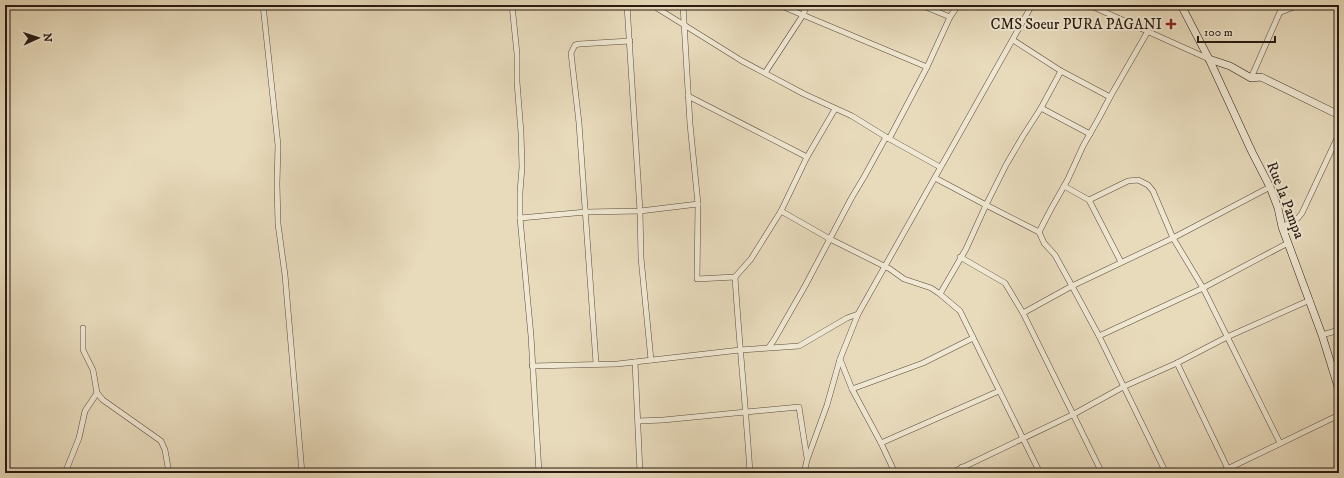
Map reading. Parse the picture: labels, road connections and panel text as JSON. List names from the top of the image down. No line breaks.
{"streets":{"street":["Rue la Pampa"]},"places":{"health":["CMS Soeur PURA PAGANI"]},"scale_bar":"100 m","north":"right"}
